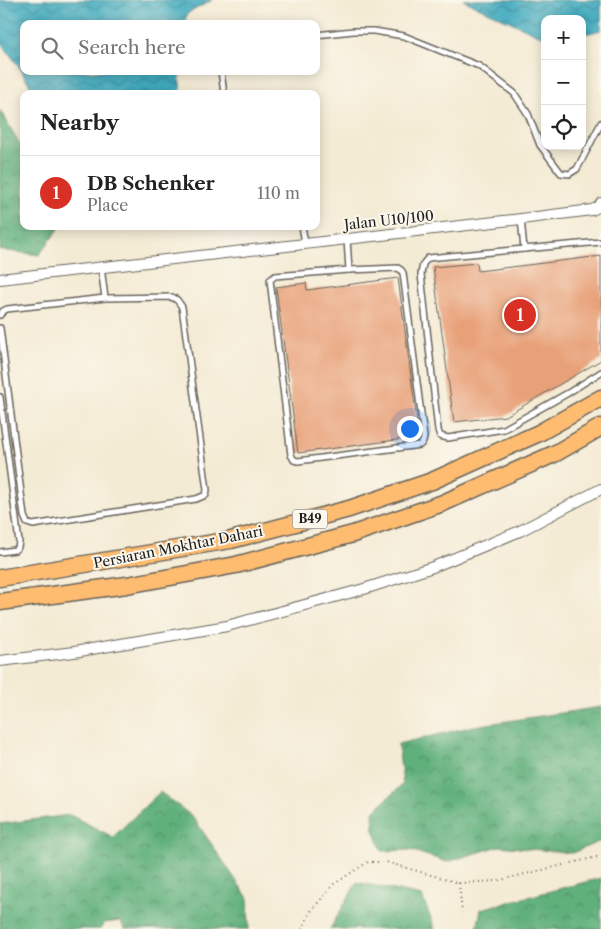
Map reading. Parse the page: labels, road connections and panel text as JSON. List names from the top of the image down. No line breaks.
{"streets":{"main road":["B49","Persiaran Mokhtar Dahari"],"street":["Jalan U10/100"]},"page":{"map_buttons":["+","−"],"search":"Search here","heading":"Nearby","list":[{"mark":"1","name":"DB Schenker","note":"Place","value":"110 m"}],"pins":"1"}}
